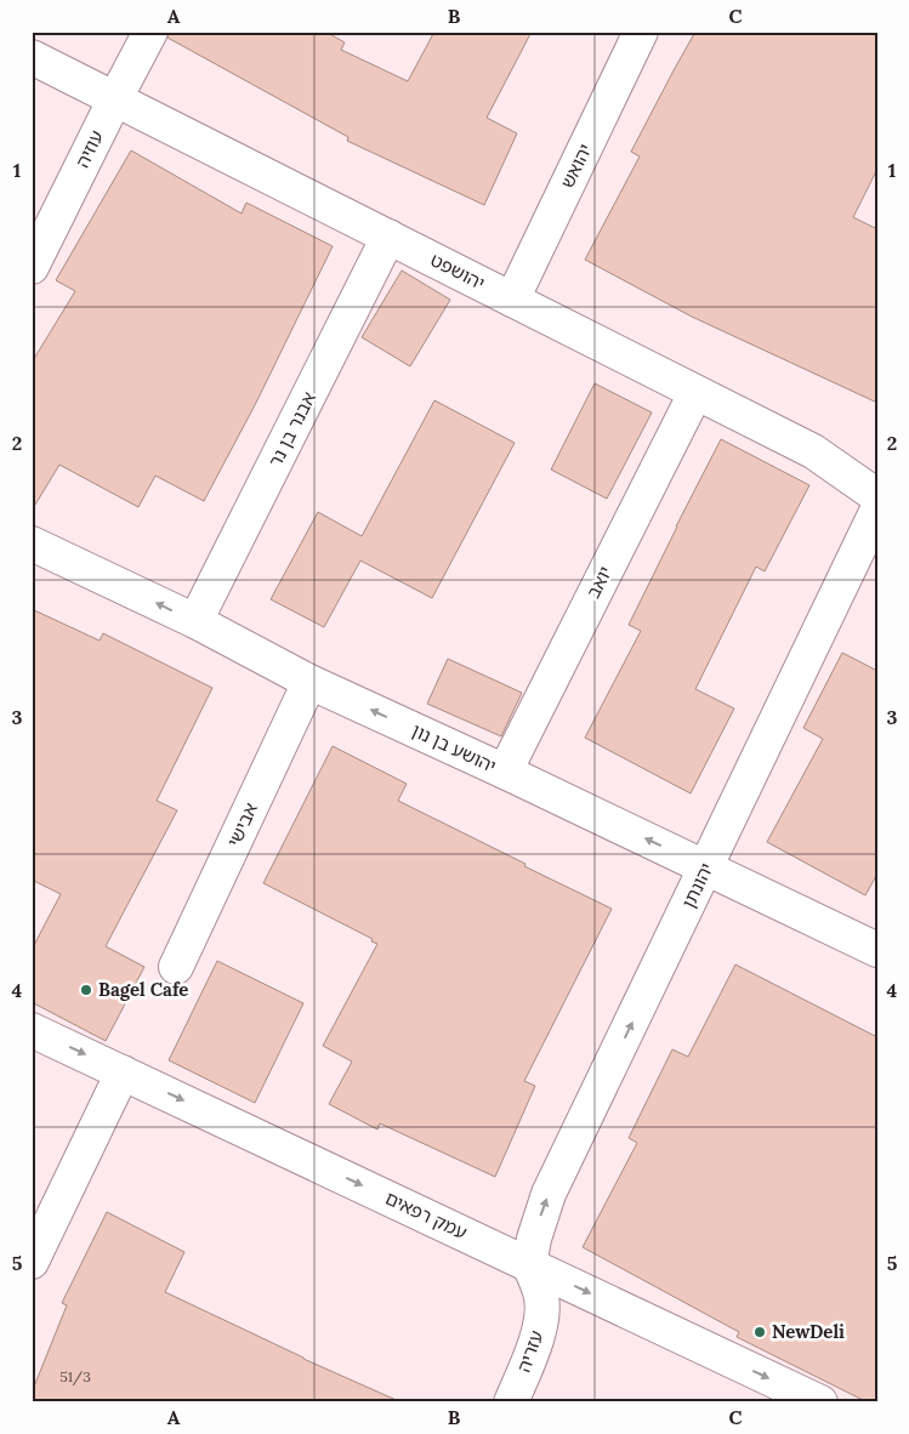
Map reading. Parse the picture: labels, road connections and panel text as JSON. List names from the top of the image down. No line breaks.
{"streets":{"street":["עוזיה","יהואש","יהושפט","אבנר בן נר","יואב","יהושע בן נון","אבישי","יהונתן","עמק רפאים","עזריה"]},"crossings":[["עוזיה","יהושפט"],["יהואש","יהושפט"],["יהושפט","אבנר בן נר"],["יהושפט","יואב"],["אבנר בן נר","יהושע בן נון"],["יואב","יהושע בן נון"],["יהושע בן נון","אבישי"],["יהושע בן נון","יהונתן"],["יהונתן","עמק רפאים"],["יהונתן","עזריה"],["עמק רפאים","עזריה"]],"one_way":["יהושע בן נון","יהונתן","עמק רפאים"],"places":["Bagel Cafe","NewDeli"],"house_numbers":["51/3"],"grid":{"columns":["A","B","C"],"rows":["1","2","3","4","5"]}}
